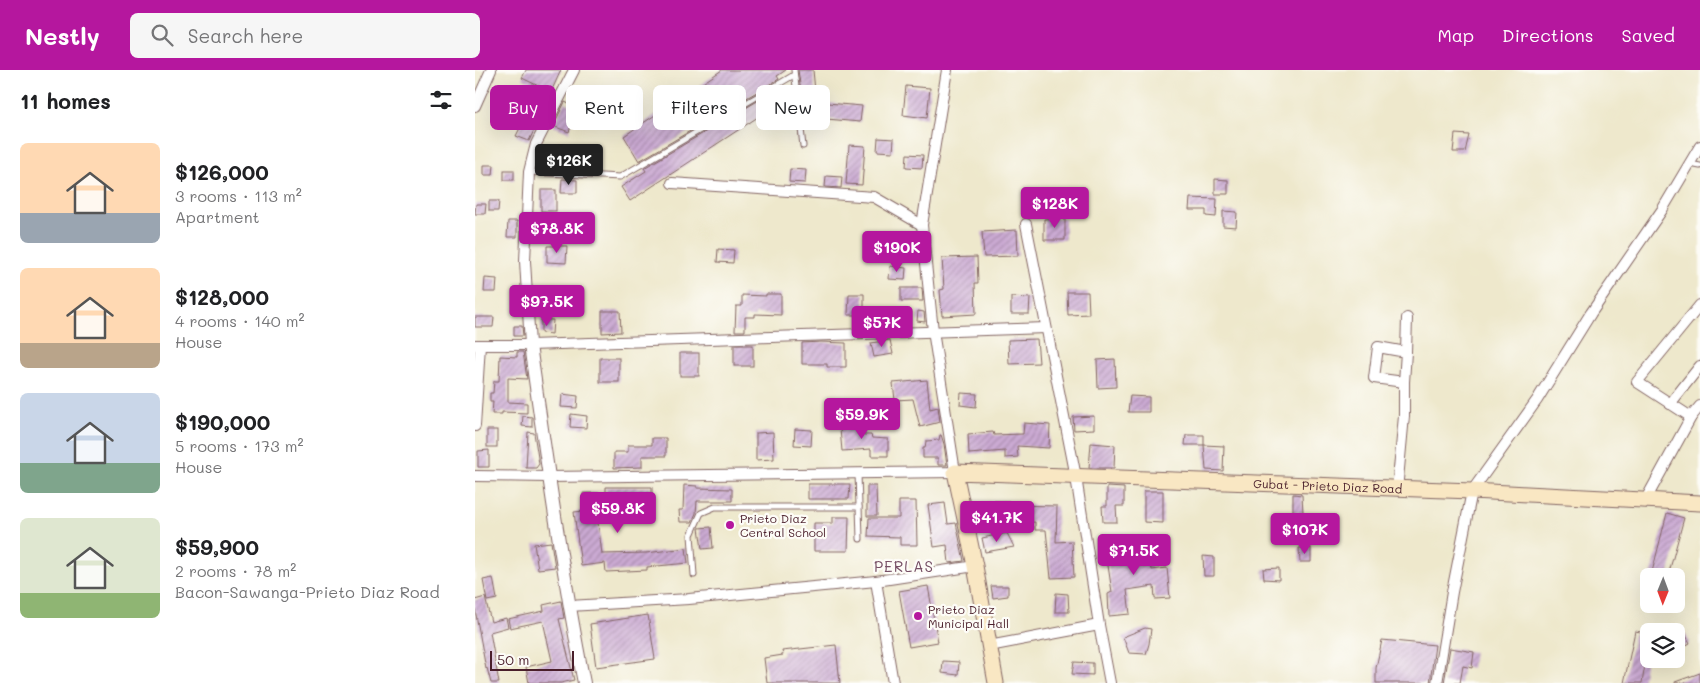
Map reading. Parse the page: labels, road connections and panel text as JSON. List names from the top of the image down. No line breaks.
{"streets":{"main road":["Gubat - Prieto Diaz Road"]},"districts":["PERLAS"],"places":["Prieto Diaz Central School","Prieto Diaz Municipal Hall"],"scale_bar":"50 m","north":"bottom","page":{"header":"Nestly","search":"Search here","nav":["Map","Directions","Saved"],"heading":"11 homes","chip":["Buy","Rent","Filters","New"],"list":[{"name":"$126,000","note":"3 rooms · 113 m² · Apartment"},{"name":"$128,000","note":"4 rooms · 140 m² · House"},{"name":"$190,000","note":"5 rooms · 173 m² · House"},{"name":"$59,900","note":"2 rooms · 78 m² · Bacon-Sawanga-Prieto Diaz Road"}],"price":["$126K","$128K","$78.8K","$190K","$97.5K","$57K","$59.9K","$59.8K","$41.7K","$107K","$71.5K"],"scale":"50 m"}}
